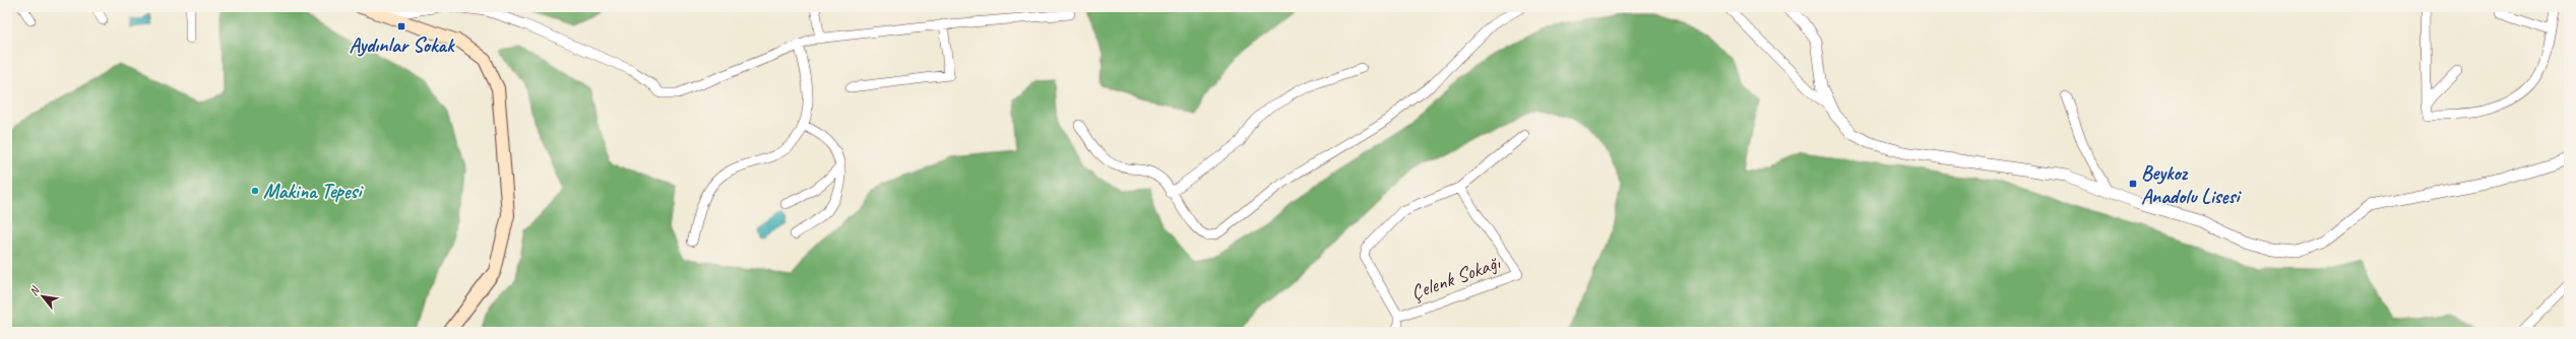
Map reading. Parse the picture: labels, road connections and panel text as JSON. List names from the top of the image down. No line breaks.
{"streets":{"street":["Çelenk Sokağı"]},"places":{"transit":["Aydınlar Sokak","Beykoz Anadolu Lisesi"],"other":["Makina Tepesi"]},"north":"top left"}
